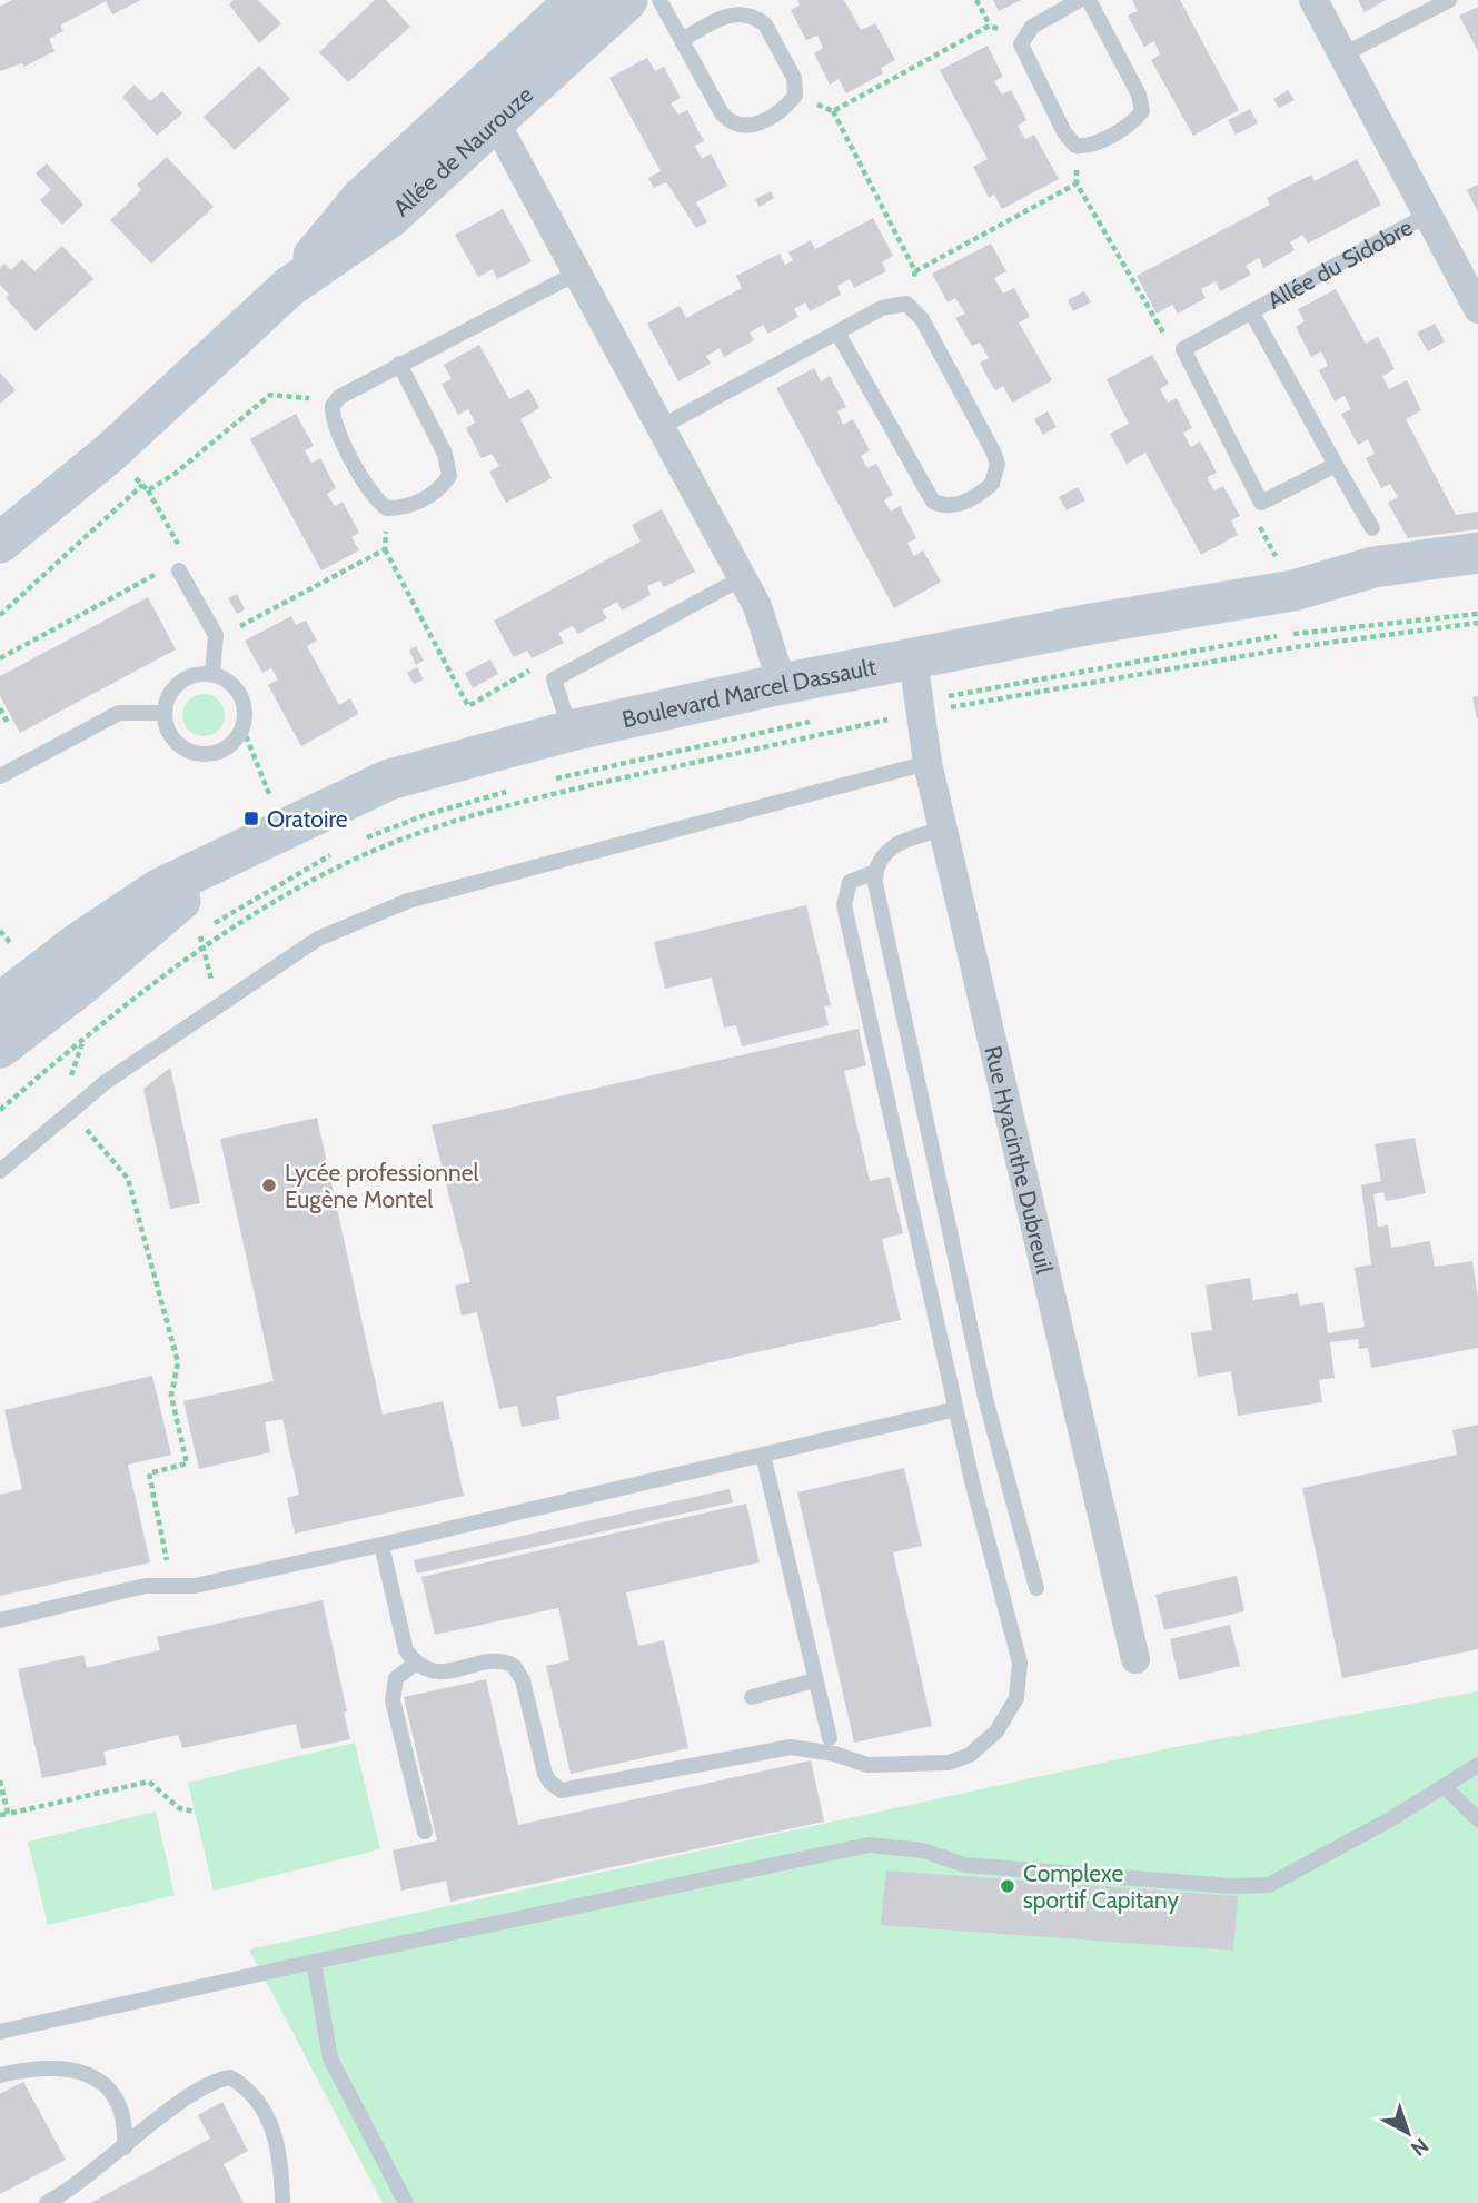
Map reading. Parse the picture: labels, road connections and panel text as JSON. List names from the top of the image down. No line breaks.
{"streets":{"main road":["Allée de Naurouze","Boulevard Marcel Dassault"],"street":["Allée du Sidobre","Rue Hyacinthe Dubreuil"]},"crossings":[["Boulevard Marcel Dassault","Rue Hyacinthe Dubreuil"]],"places":{"transit":["Oratoire"],"other":["Lycée professionnel Eugène Montel","Complexe sportif Capitany"]},"north":"bottom right"}
